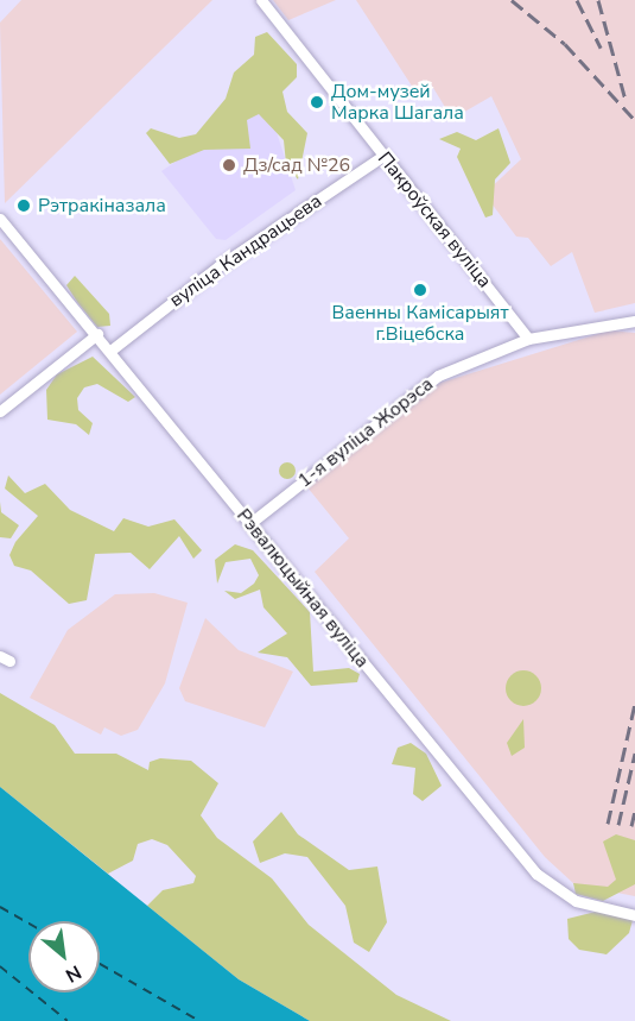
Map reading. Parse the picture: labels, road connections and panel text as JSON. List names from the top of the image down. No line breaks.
{"streets":{"street":["Пакроўская вуліца","вуліца Кандрацьева","1-я вуліца Жорэса","Рэвалюцыйная вуліца"]},"crossings":[["Пакроўская вуліца","вуліца Кандрацьева"],["Пакроўская вуліца","1-я вуліца Жорэса"],["вуліца Кандрацьева","Рэвалюцыйная вуліца"],["1-я вуліца Жорэса","Рэвалюцыйная вуліца"]],"places":["Дом-музей Марка Шагала","Дз/сад №26","Рэтракіназала","Ваенны Камісарыят г.Віцебска"],"north":"bottom right"}
